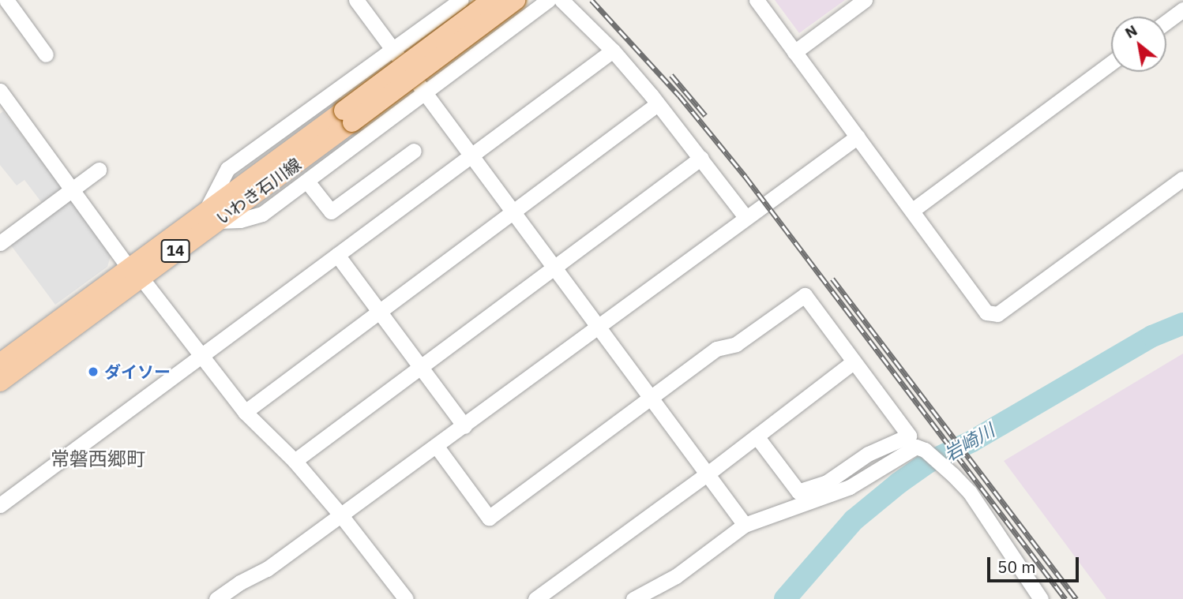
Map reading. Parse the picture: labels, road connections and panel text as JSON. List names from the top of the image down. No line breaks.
{"streets":{"main road":["いわき石川線","14"]},"districts":["常磐西郷町"],"water":["岩崎川"],"places":["ダイソー"],"scale_bar":"50 m","north":"top left"}
